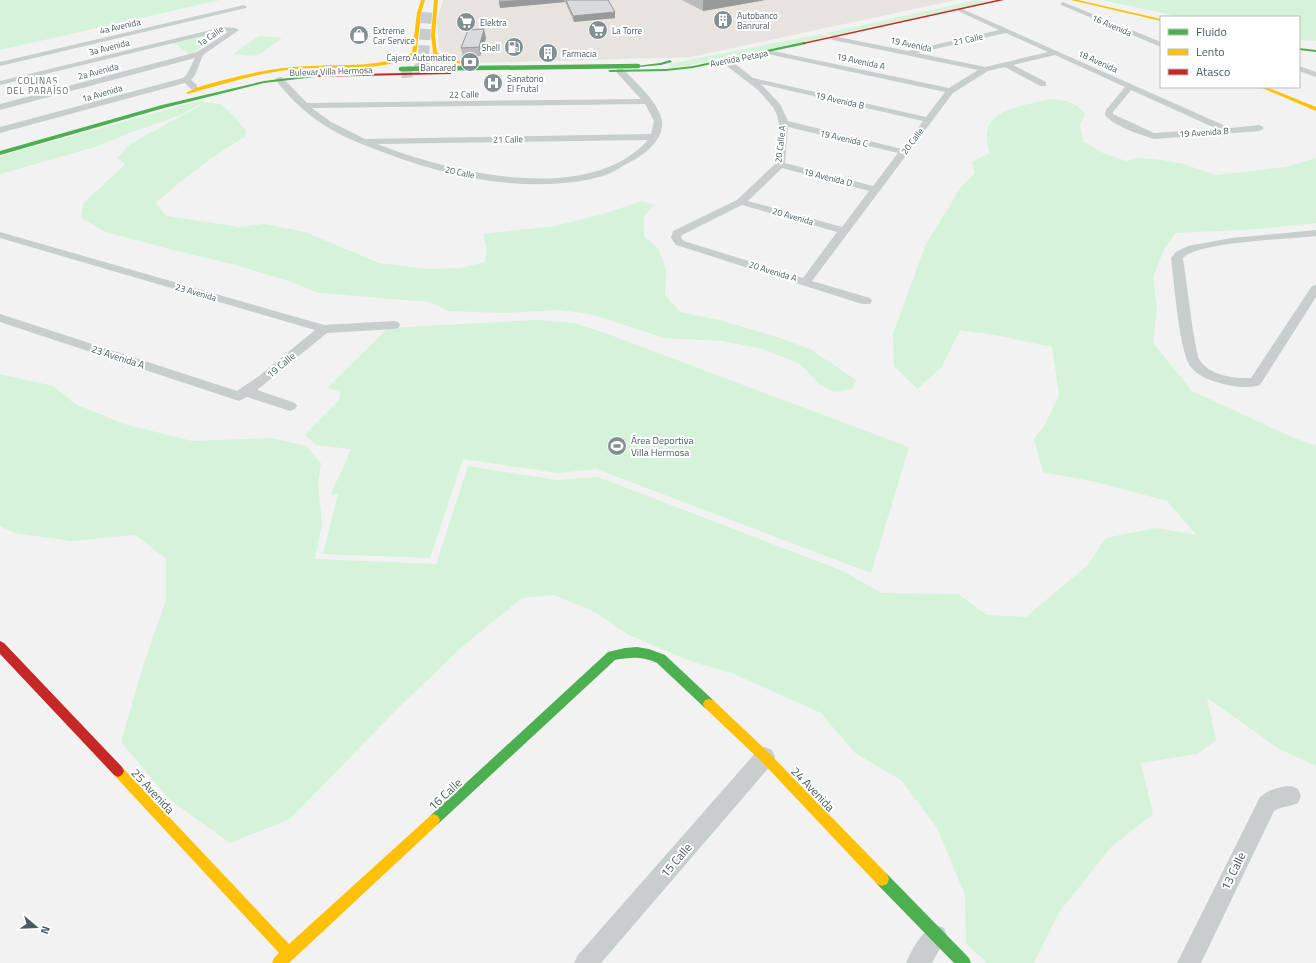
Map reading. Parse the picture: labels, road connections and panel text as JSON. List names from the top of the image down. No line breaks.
{"streets":{"main road":["Avenida Petapa","Bulevar Villa Hermosa","24 Avenida","25 Avenida","16 Calle"],"street":["16 Avenida","4a Avenida","1a Calle","21 Calle","19 Avenida","3a Avenida","19 Avenida A","18 Avenida","2a Avenida","1a Avenida","22 Calle","19 Avenida B","19 Avenida C","20 Calle","20 Calle A","19 Avenida D","20 Avenida","20 Avenida A","23 Avenida","23 Avenida A","19 Calle","15 Calle","13 Calle"]},"crossings":[["4a Avenida","3a Avenida"],["1a Calle","3a Avenida"],["1a Calle","2a Avenida"],["1a Calle","1a Avenida"],["21 Calle","19 Avenida"],["21 Calle","18 Avenida"],["21 Calle","20 Calle"],["19 Avenida","Avenida Petapa"],["19 Avenida","20 Calle"],["Avenida Petapa","19 Avenida A"],["Avenida Petapa","18 Avenida"],["Avenida Petapa","Bulevar Villa Hermosa"],["Avenida Petapa","20 Calle A"],["19 Avenida A","20 Calle"],["18 Avenida","19 Avenida B"],["18 Avenida","20 Calle"],["Bulevar Villa Hermosa","20 Calle"],["22 Calle","20 Calle"],["19 Avenida B","20 Calle"],["19 Avenida B","20 Calle A"],["19 Avenida C","20 Calle"],["19 Avenida C","20 Calle A"],["20 Calle","19 Avenida D"],["20 Calle","20 Avenida"],["20 Calle","20 Avenida A"],["20 Calle A","19 Avenida D"],["20 Calle A","20 Avenida"],["20 Calle A","20 Avenida A"],["23 Avenida","19 Calle"],["23 Avenida A","19 Calle"],["24 Avenida","16 Calle"],["24 Avenida","15 Calle"],["25 Avenida","16 Calle"]],"districts":["COLINAS DEL PARAÍSO"],"places":{"building":["Autobanco Banrural","Farmacia"],"supermarket":["Elektra","La Torre"],"shop":["Extreme Car Service"],"fuel station":["Shell"],"bank":["Cajero Automatico Bancared"],"hospital":["Sanatorio El Frutal"],"sports":["Área Deportiva Villa Hermosa"]},"legend":["Fluido","Lento","Atasco"],"north":"right"}
